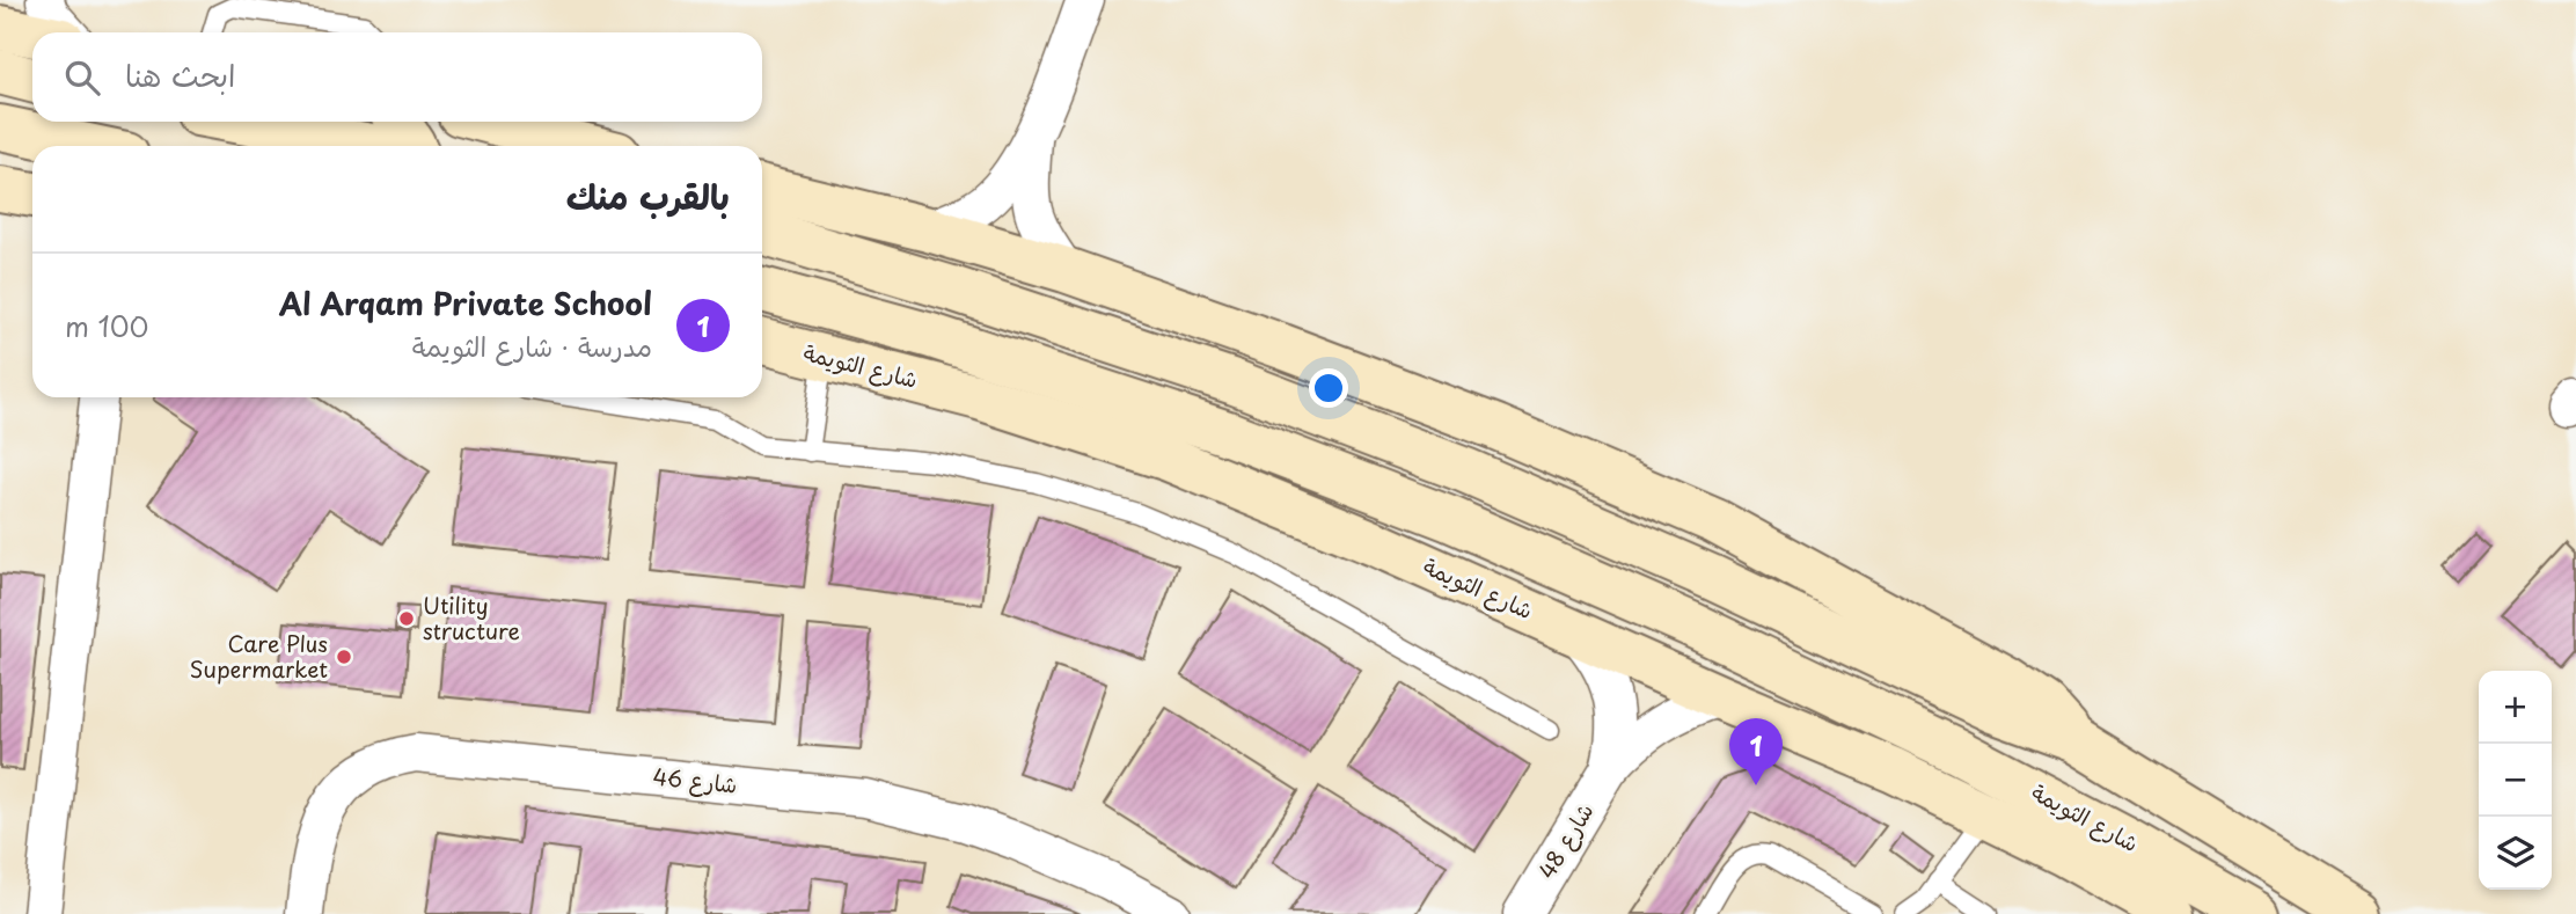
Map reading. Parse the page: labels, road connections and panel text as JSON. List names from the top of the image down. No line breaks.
{"streets":{"street":["شارع الثويمة","شارع 46","شارع 48"]},"crossings":[["شارع الثويمة","شارع 48"]],"places":["Utility structure","Care Plus Supermarket"],"page":{"search":"ابحث هنا","heading":"بالقرب منك","list":[{"mark":"1","name":"Al Arqam Private School","note":"مدرسة · شارع الثويمة","value":"100 m"}],"map_buttons":["+","−"],"pins":"1"}}
